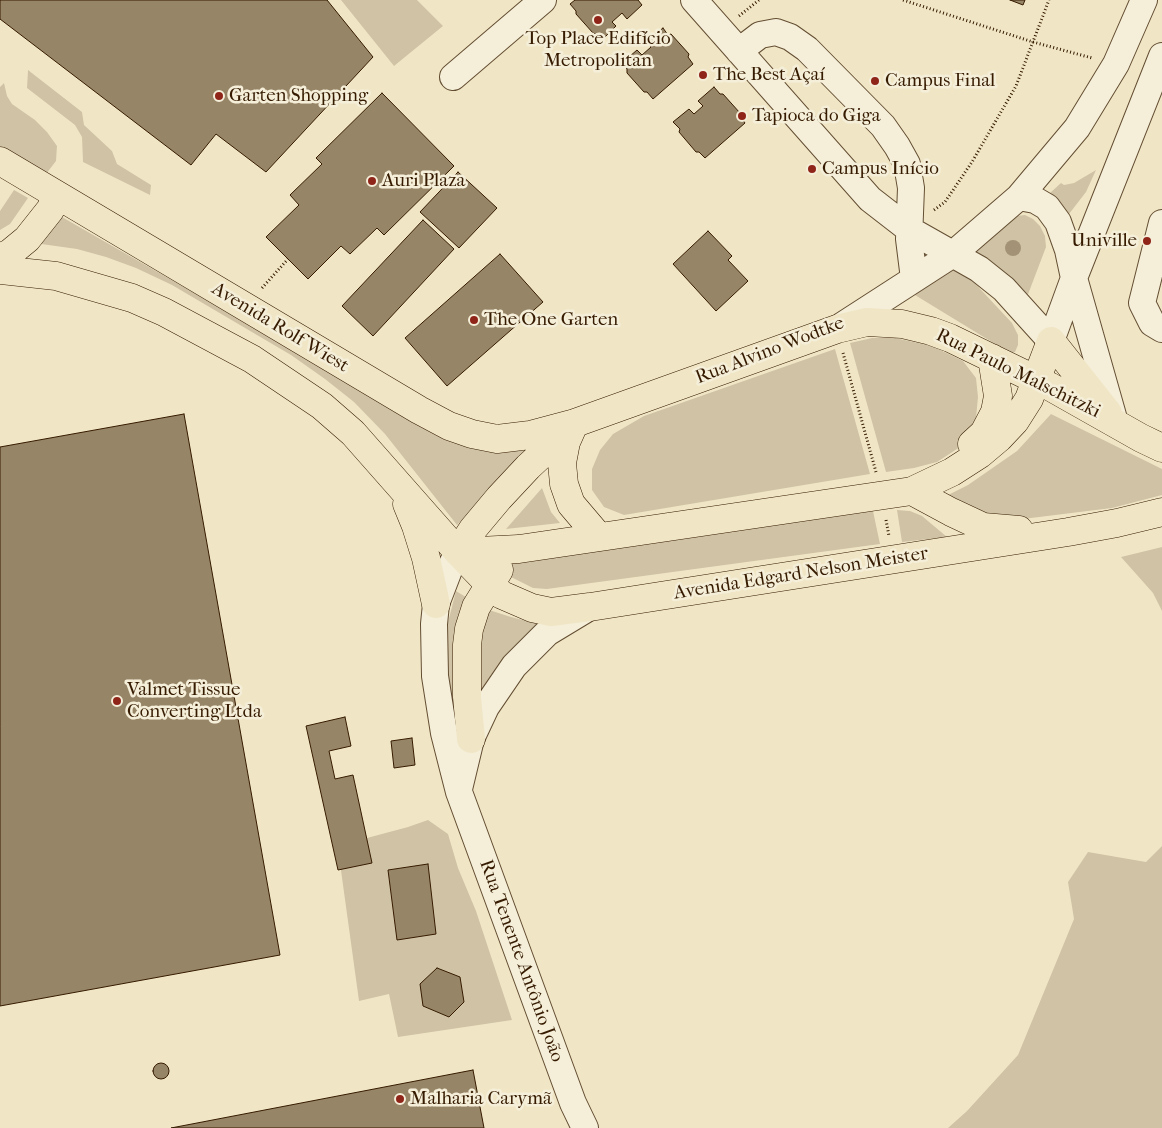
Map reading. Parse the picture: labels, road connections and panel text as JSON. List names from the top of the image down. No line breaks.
{"streets":{"main road":["Avenida Rolf Wiest","Rua Alvino Wodtke","Rua Paulo Malschitzki","Avenida Edgard Nelson Meister"],"street":["Rua Tenente Antônio João"]},"crossings":[["Avenida Rolf Wiest","Rua Alvino Wodtke"],["Rua Alvino Wodtke","Rua Paulo Malschitzki"],["Avenida Edgard Nelson Meister","Rua Tenente Antônio João"]],"places":["Top Place Edifício Metropolitan","The Best Açaí","Campus Final","Garten Shopping","Tapioca do Giga","Campus Início","Auri Plaza","Univille","The One Garten","Valmet Tissue Converting Ltda","Malharia Carymã"]}
